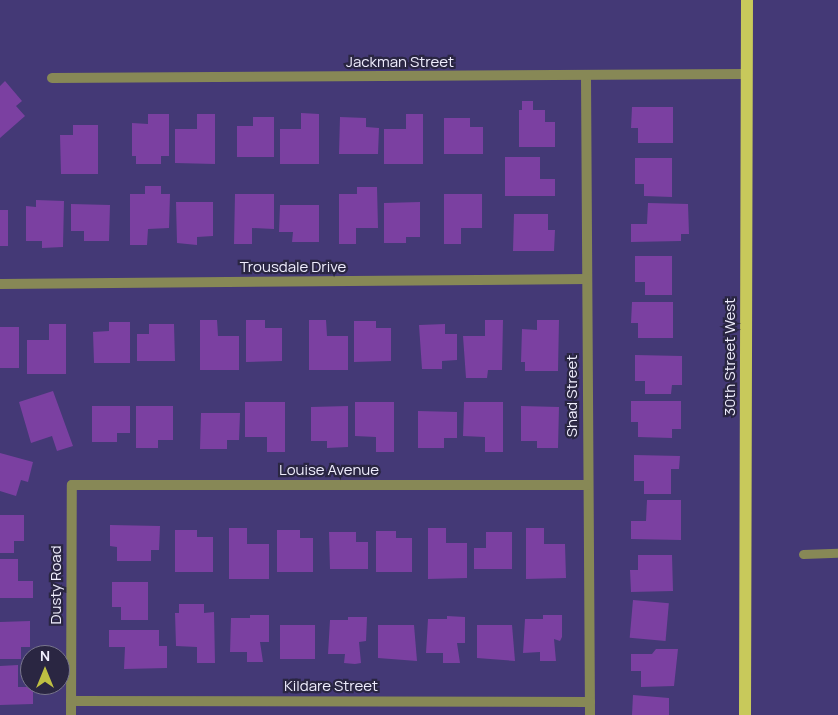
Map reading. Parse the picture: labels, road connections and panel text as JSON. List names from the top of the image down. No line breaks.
{"streets":{"main road":["30th Street West"],"street":["Jackman Street","Trousdale Drive","Shad Street","Louise Avenue","Dusty Road","Kildare Street"]},"crossings":[["Jackman Street","30th Street West"],["Jackman Street","Shad Street"],["Trousdale Drive","Shad Street"],["Shad Street","Louise Avenue"],["Shad Street","Kildare Street"],["Louise Avenue","Dusty Road"],["Dusty Road","Kildare Street"]],"north":"top"}
